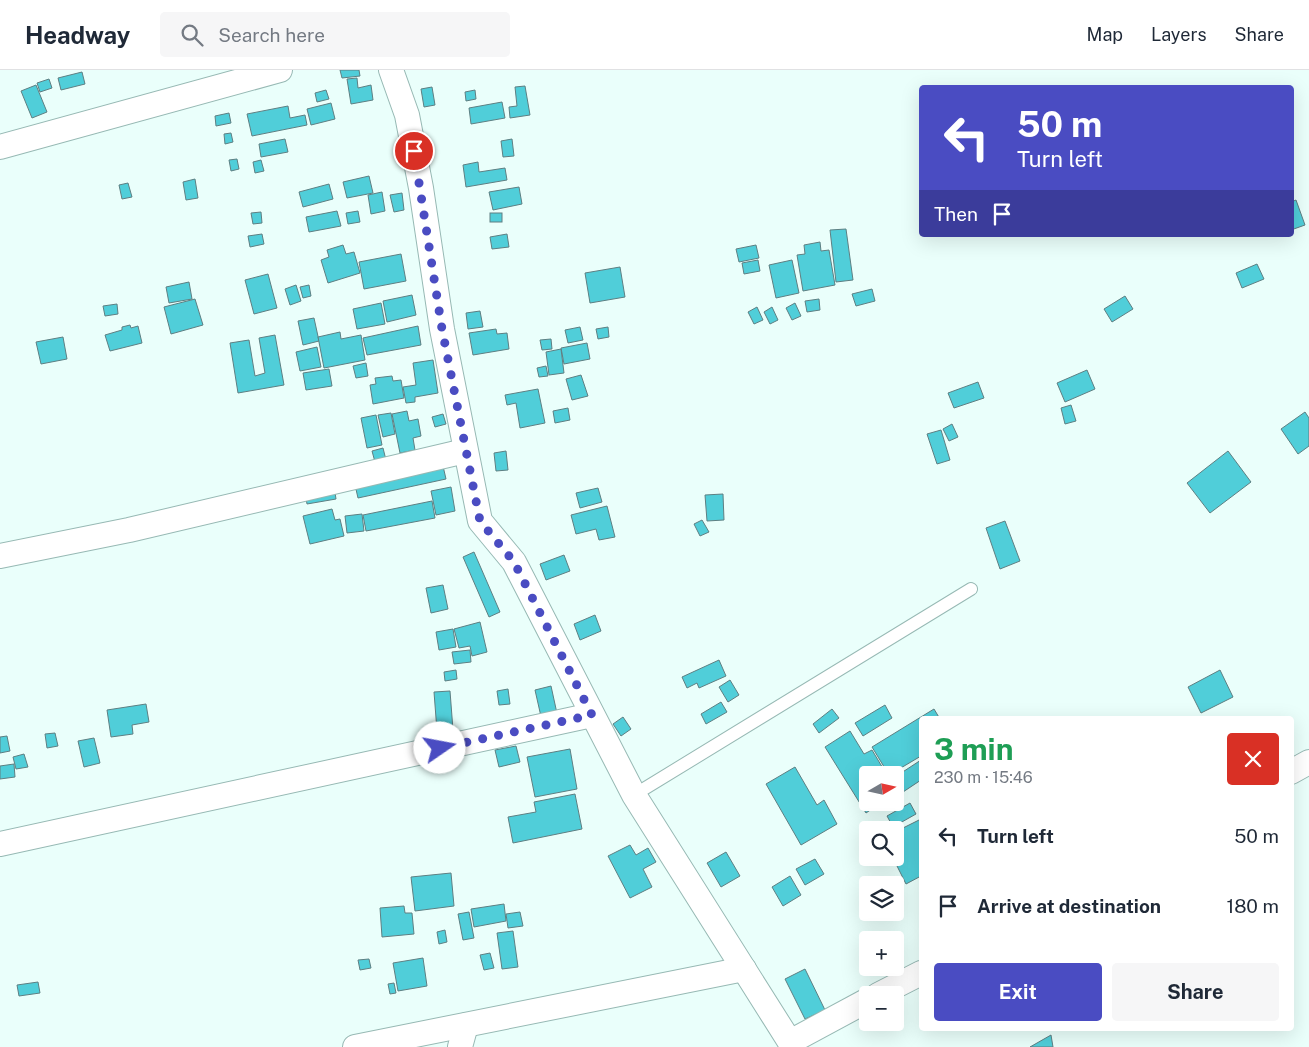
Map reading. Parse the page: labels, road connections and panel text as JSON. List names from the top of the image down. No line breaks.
{"north":"right","page":{"header":"Headway","search":"Search here","nav":["Map","Layers","Share"],"turn":["50 m","Turn left"],"then":"Then","heading":["3 min","230 m · 15:46"],"map_buttons":["+","−"],"list":[{"name":"Turn left","value":"50 m"},{"name":"Arrive at destination","value":"180 m"}],"buttons":["Exit","Share"]}}
